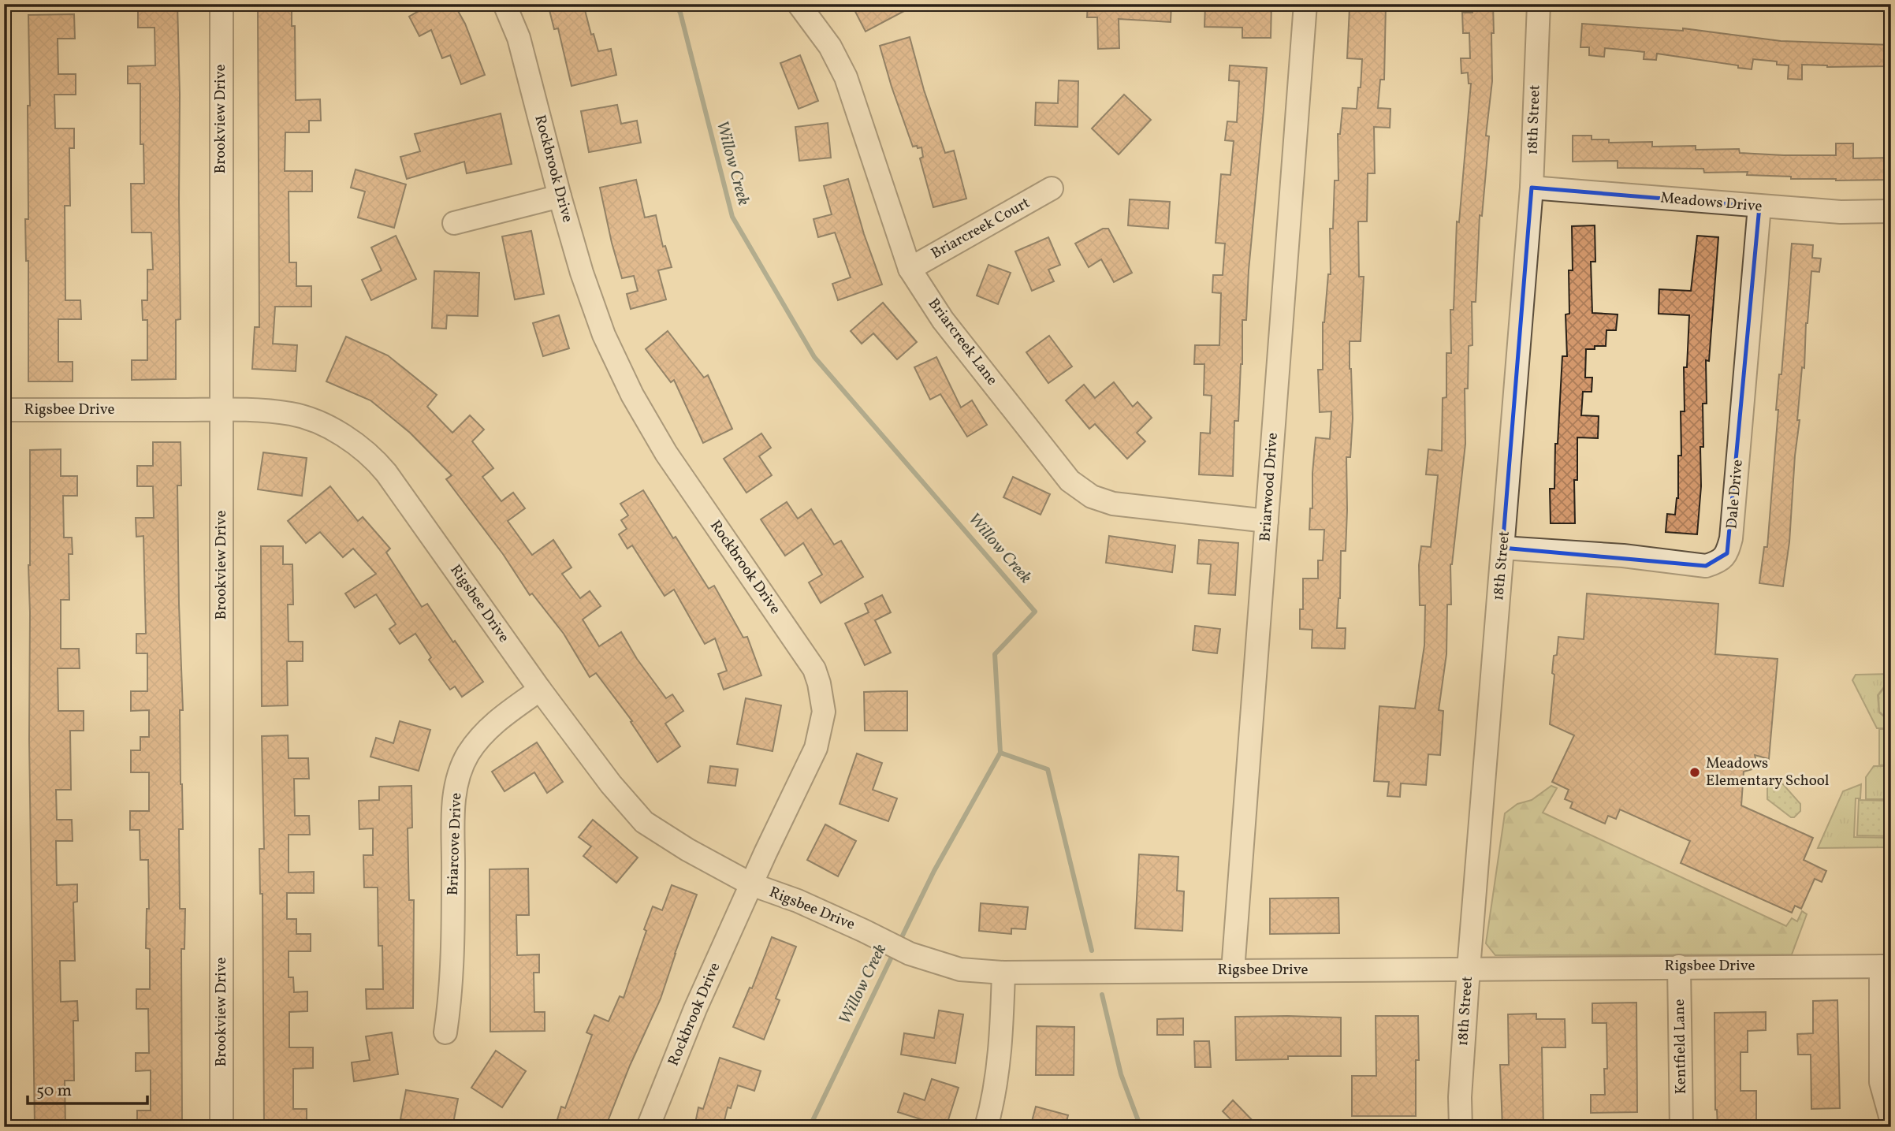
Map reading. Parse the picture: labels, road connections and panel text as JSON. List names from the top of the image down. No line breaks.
{"streets":{"street":["Brookview Drive","18th Street","Rockbrook Drive","Meadows Drive","Briarcreek Court","Briarcreek Lane","Rigsbee Drive","Briarwood Drive","Dale Drive","Briarcove Drive","Kentfield Lane"]},"crossings":[["Brookview Drive","Rigsbee Drive"],["18th Street","Meadows Drive"],["18th Street","Rigsbee Drive"],["18th Street","Dale Drive"],["Rockbrook Drive","Rigsbee Drive"],["Meadows Drive","Dale Drive"],["Briarcreek Court","Briarcreek Lane"],["Briarcreek Lane","Briarwood Drive"],["Rigsbee Drive","Briarwood Drive"],["Rigsbee Drive","Briarcove Drive"],["Rigsbee Drive","Kentfield Lane"]],"water":["Willow Creek"],"places":["Meadows Elementary School"],"scale_bar":"50 m"}
